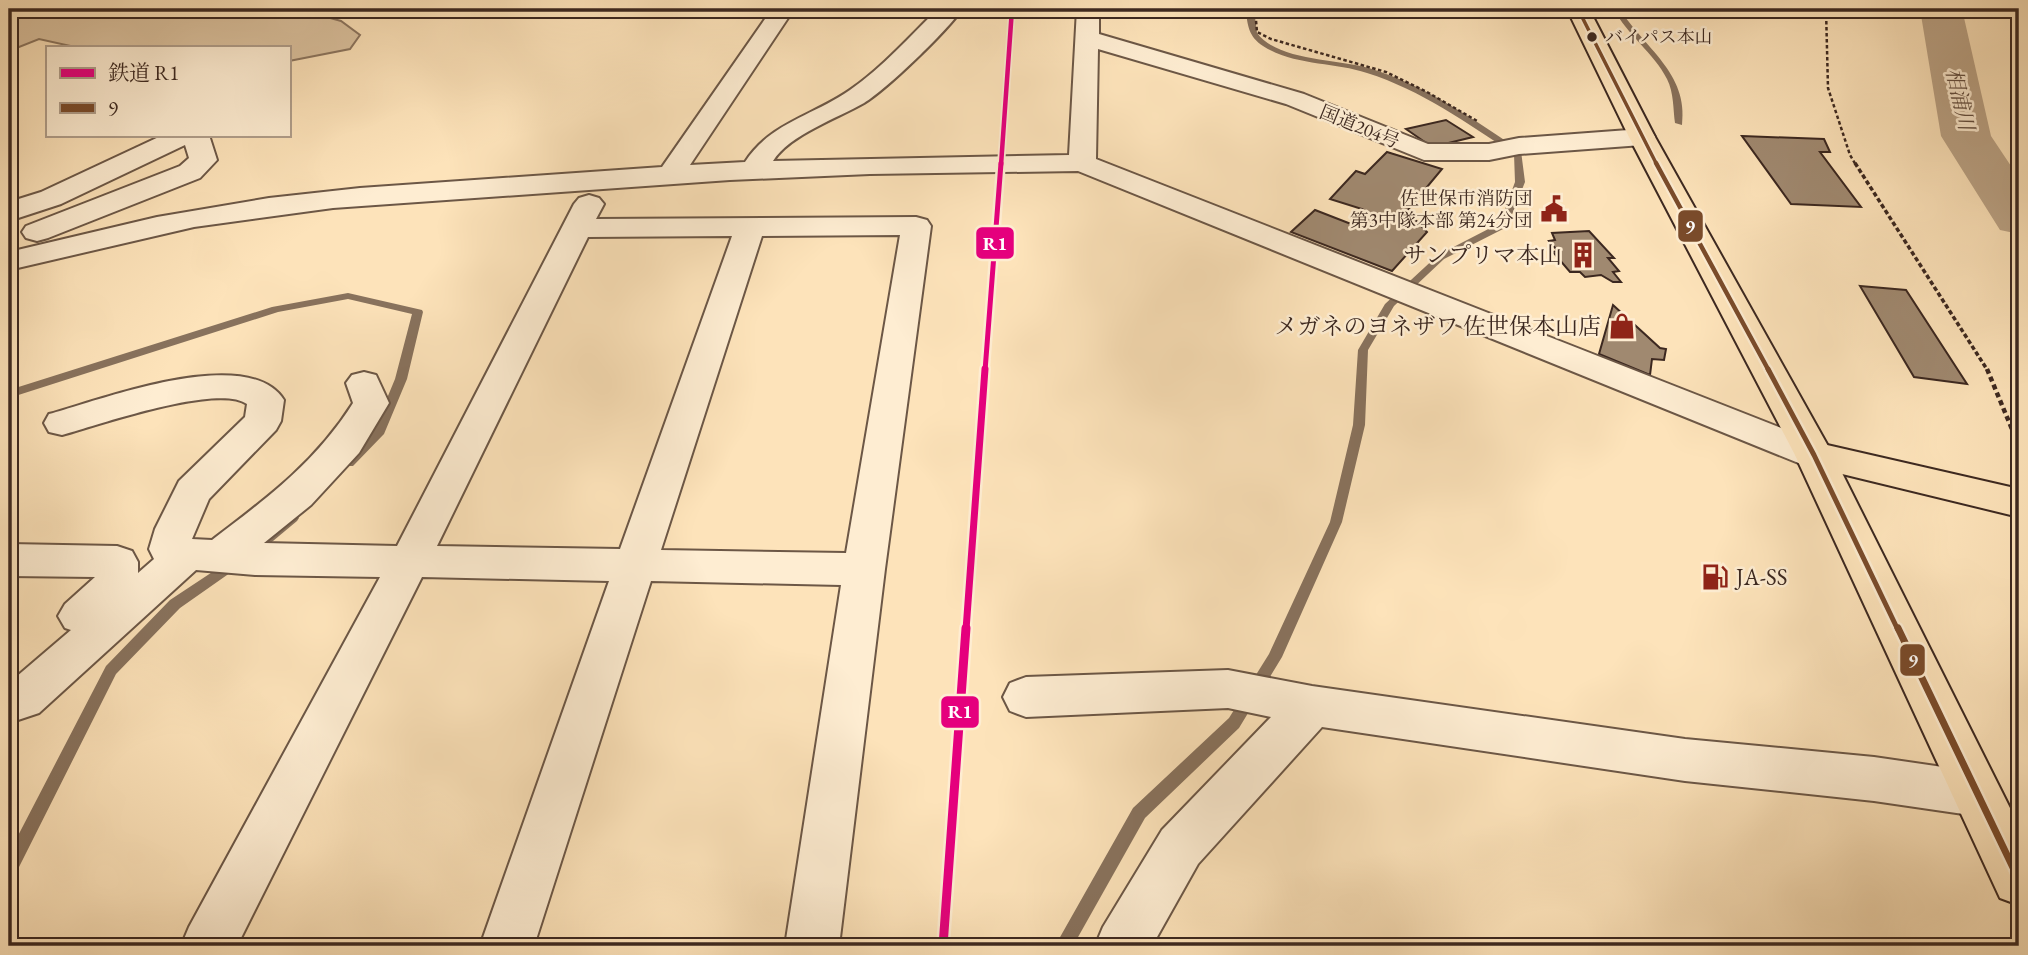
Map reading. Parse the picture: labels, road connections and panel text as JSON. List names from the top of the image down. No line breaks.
{"streets":{"street":["国道204号"]},"water":["相浦川"],"places":{"other":["バイパス本山"],"public building":["佐世保市消防団 第3中隊本部 第24分団"],"building":["サンプリマ本山"],"shop":["メガネのヨネザワ 佐世保本山店"],"fuel station":["JA-SS"]},"lines":["rail line R1","transit line 9"],"legend":["鉄道 R1","9"]}
